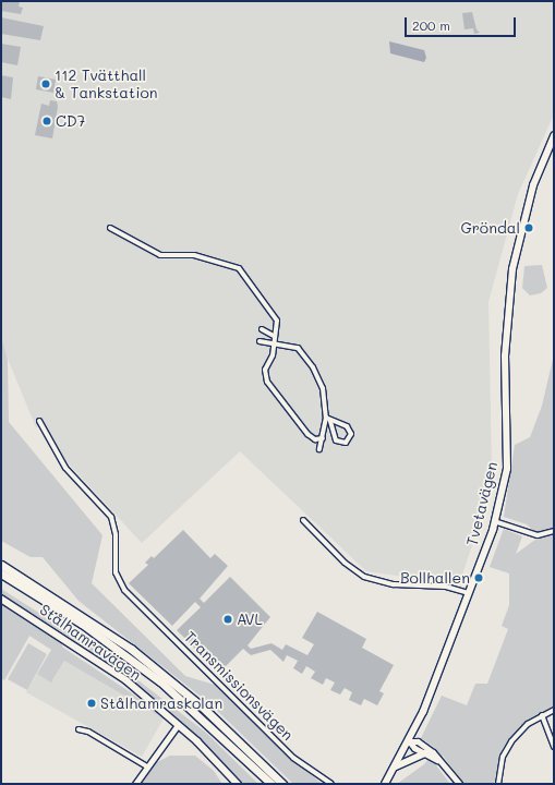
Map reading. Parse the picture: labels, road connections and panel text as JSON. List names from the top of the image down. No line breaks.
{"streets":{"main road":["Tvetavägen","Stålhamravägen"],"street":["Transmissionsvägen"]},"places":["112 Tvätthall & Tankstation","CD7","Gröndal","Bollhallen","AVL","Stålhamraskolan"],"scale_bar":"200 m"}
